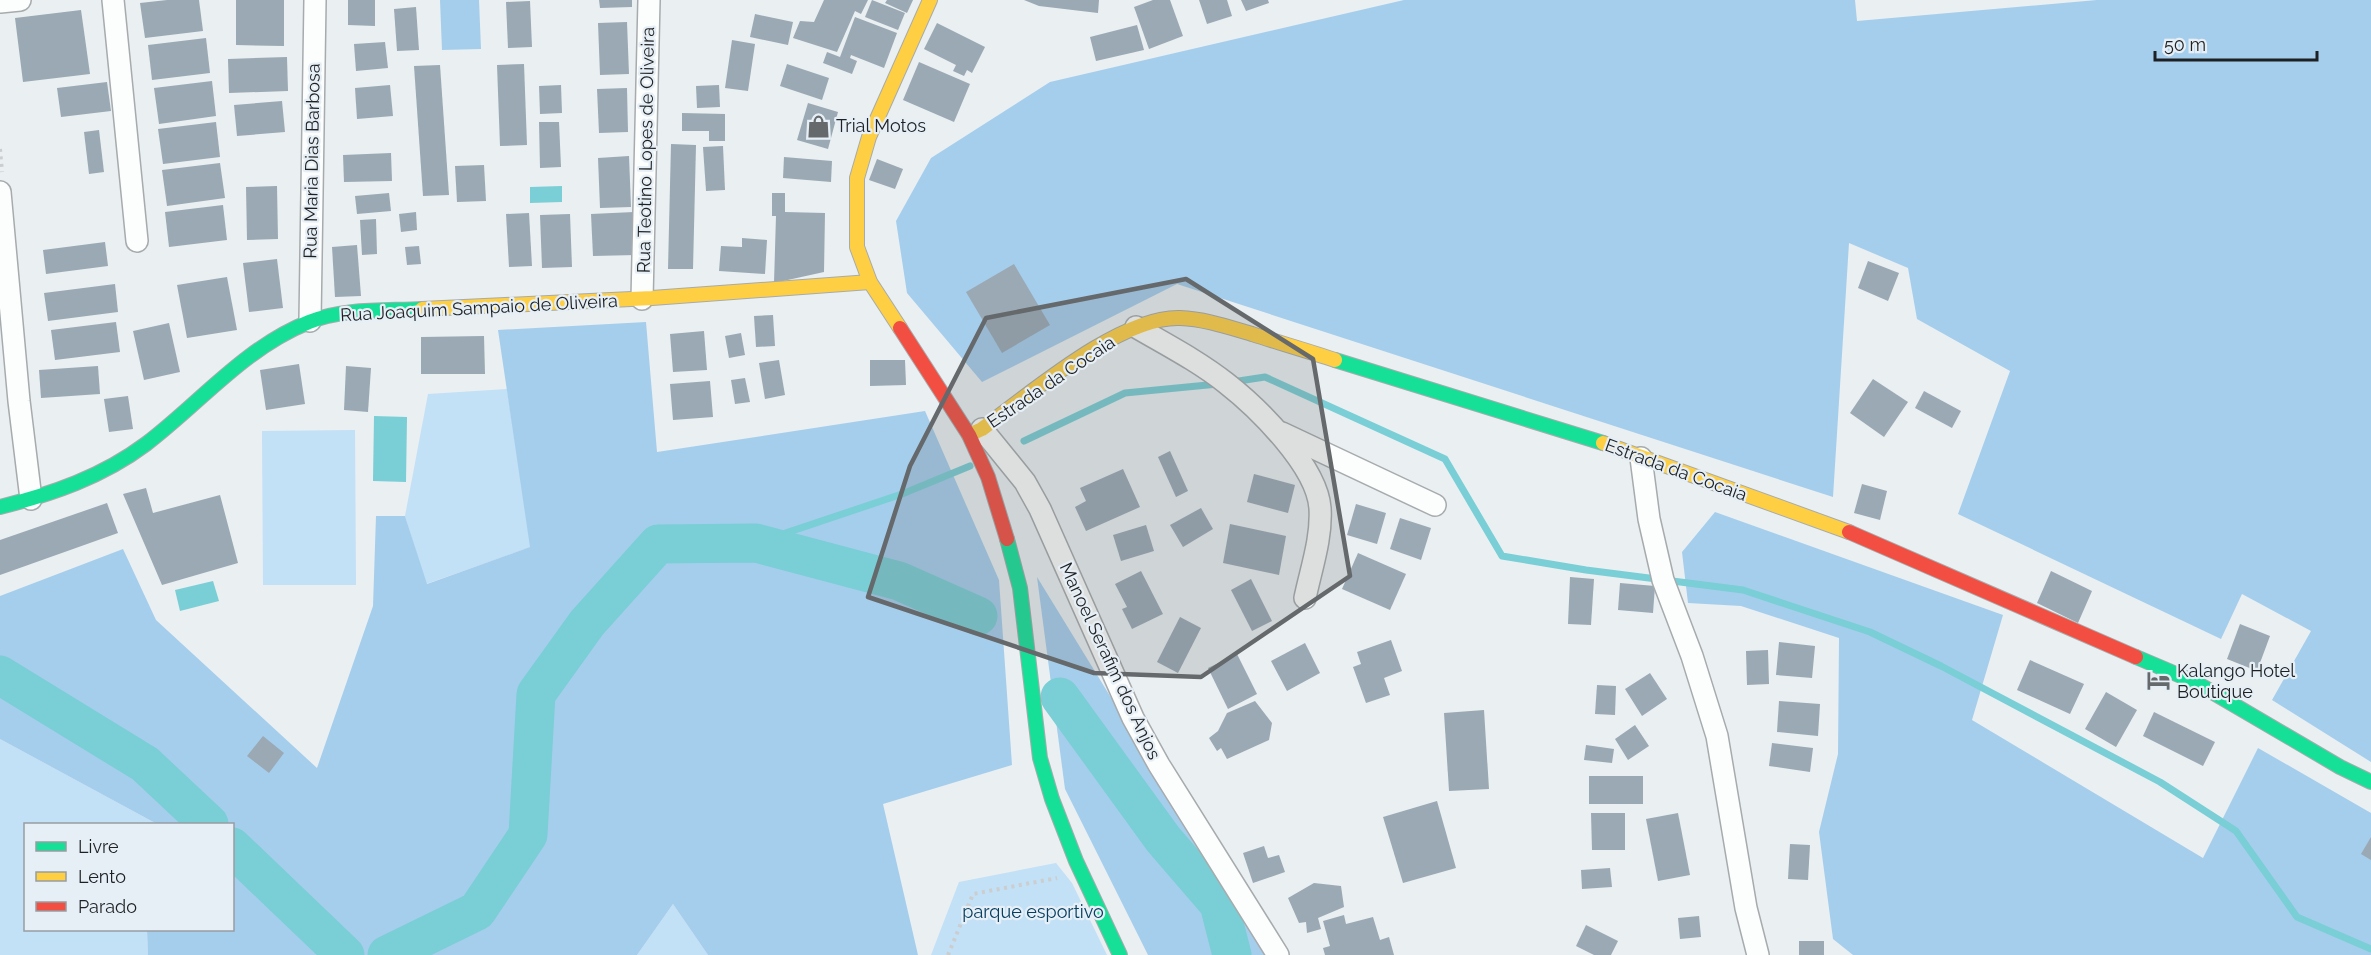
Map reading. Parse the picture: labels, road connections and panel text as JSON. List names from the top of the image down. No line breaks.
{"streets":{"street":["Rua Teotino Lopes de Oliveira","Rua Maria Dias Barbosa","Rua Joaquim Sampaio de Oliveira","Estrada da Cocaia","Manoel Serafim dos Anjos"]},"crossings":[["Rua Teotino Lopes de Oliveira","Rua Joaquim Sampaio de Oliveira"],["Rua Maria Dias Barbosa","Rua Joaquim Sampaio de Oliveira"],["Estrada da Cocaia","Manoel Serafim dos Anjos"]],"parks":["parque esportivo"],"places":{"shop":["Trial Motos"],"hotel":["Kalango Hotel Boutique"]},"legend":["Livre","Lento","Parado"],"scale_bar":"50 m"}
